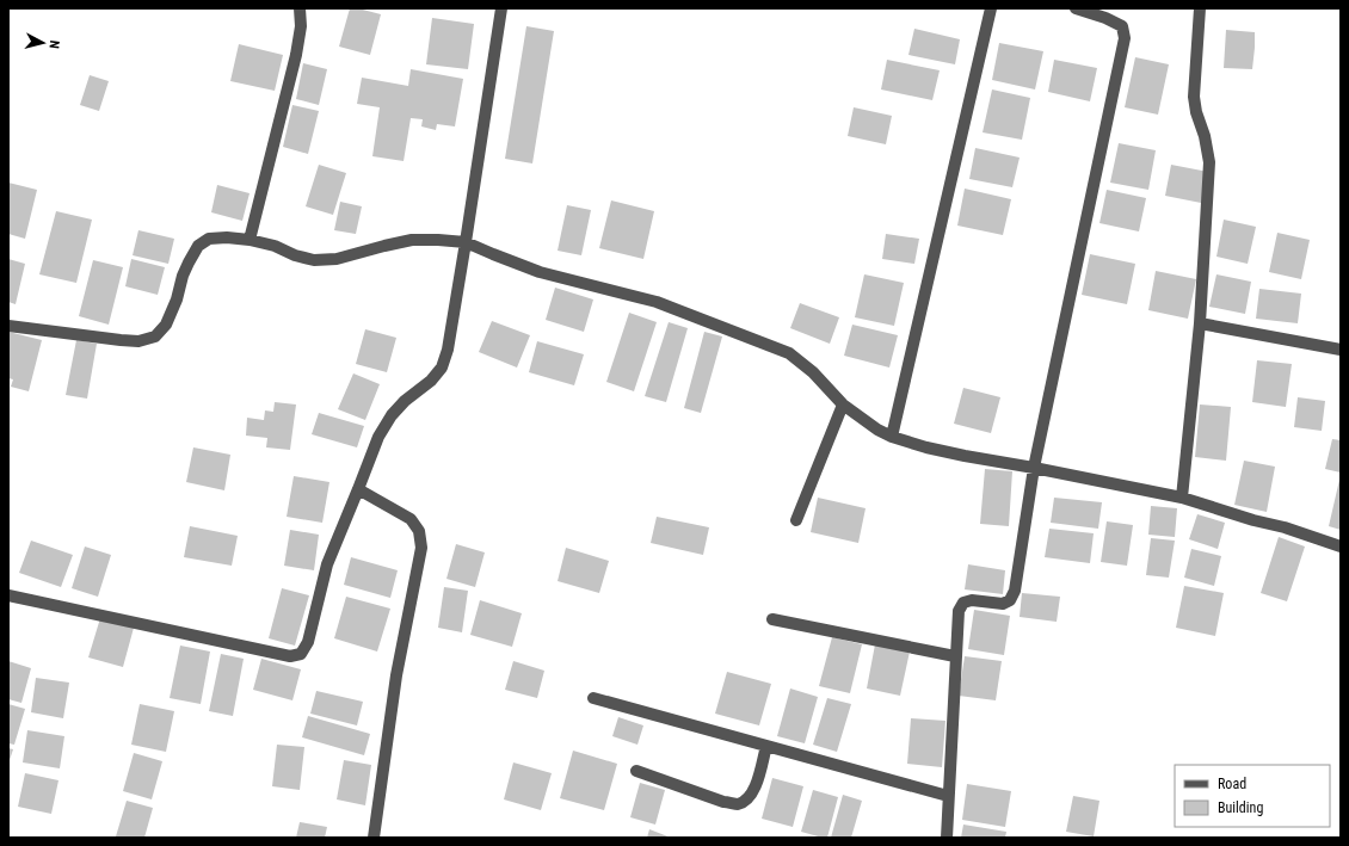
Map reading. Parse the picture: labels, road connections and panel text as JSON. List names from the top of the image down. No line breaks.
{"legend":["Road","Building"],"north":"right"}
